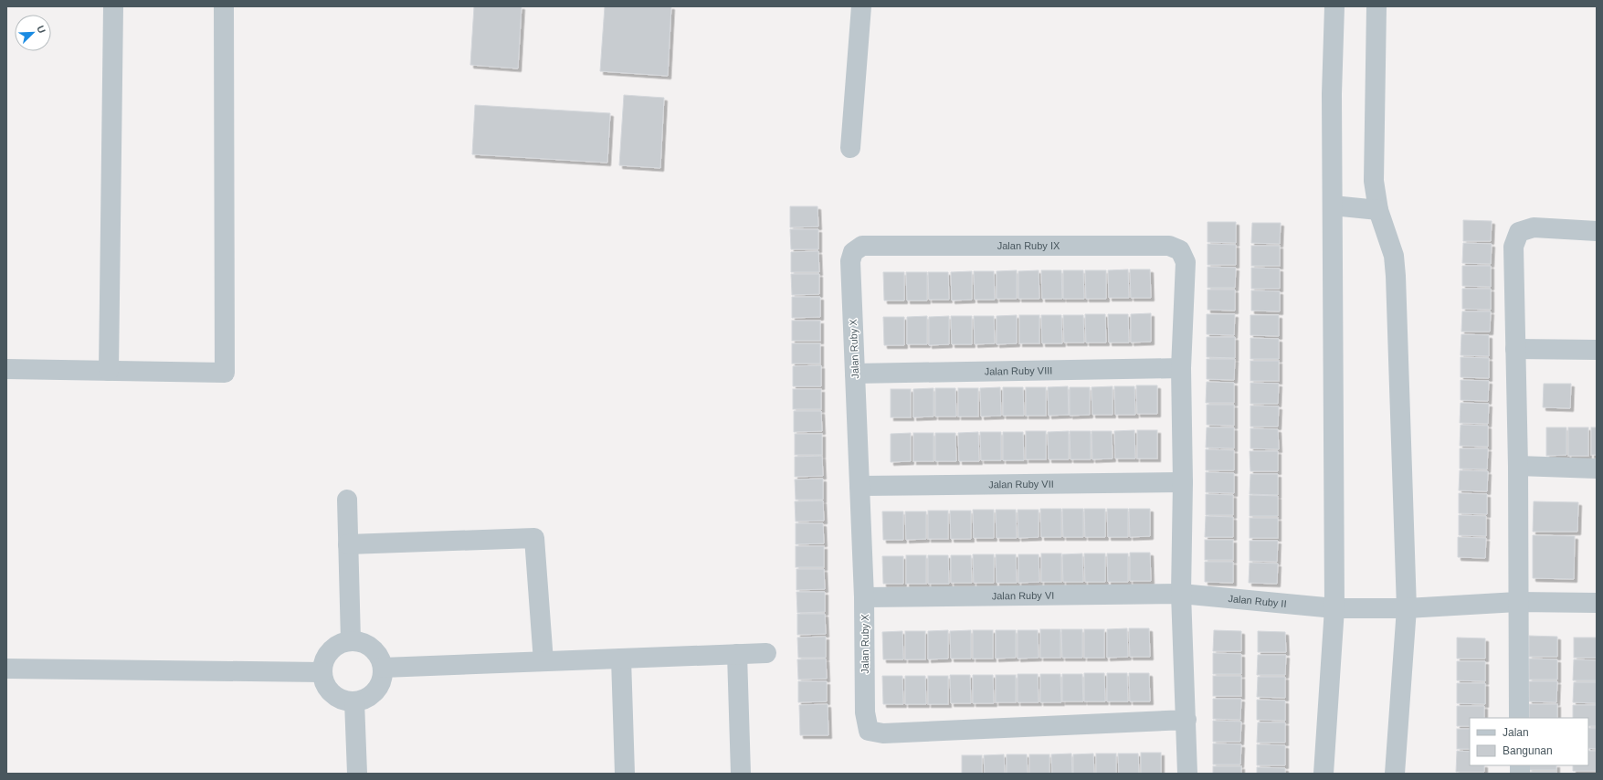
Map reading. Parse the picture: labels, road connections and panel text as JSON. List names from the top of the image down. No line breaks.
{"streets":{"street":["Jalan Ruby IX","Jalan Ruby X","Jalan Ruby VIII","Jalan Ruby VII","Jalan Ruby VI","Jalan Ruby II"]},"crossings":[["Jalan Ruby IX","Jalan Ruby X"],["Jalan Ruby IX","Jalan Ruby VIII"],["Jalan Ruby X","Jalan Ruby VIII"],["Jalan Ruby X","Jalan Ruby VII"],["Jalan Ruby X","Jalan Ruby VI"],["Jalan Ruby VI","Jalan Ruby II"]],"legend":["Jalan","Bangunan"],"north":"top right"}
